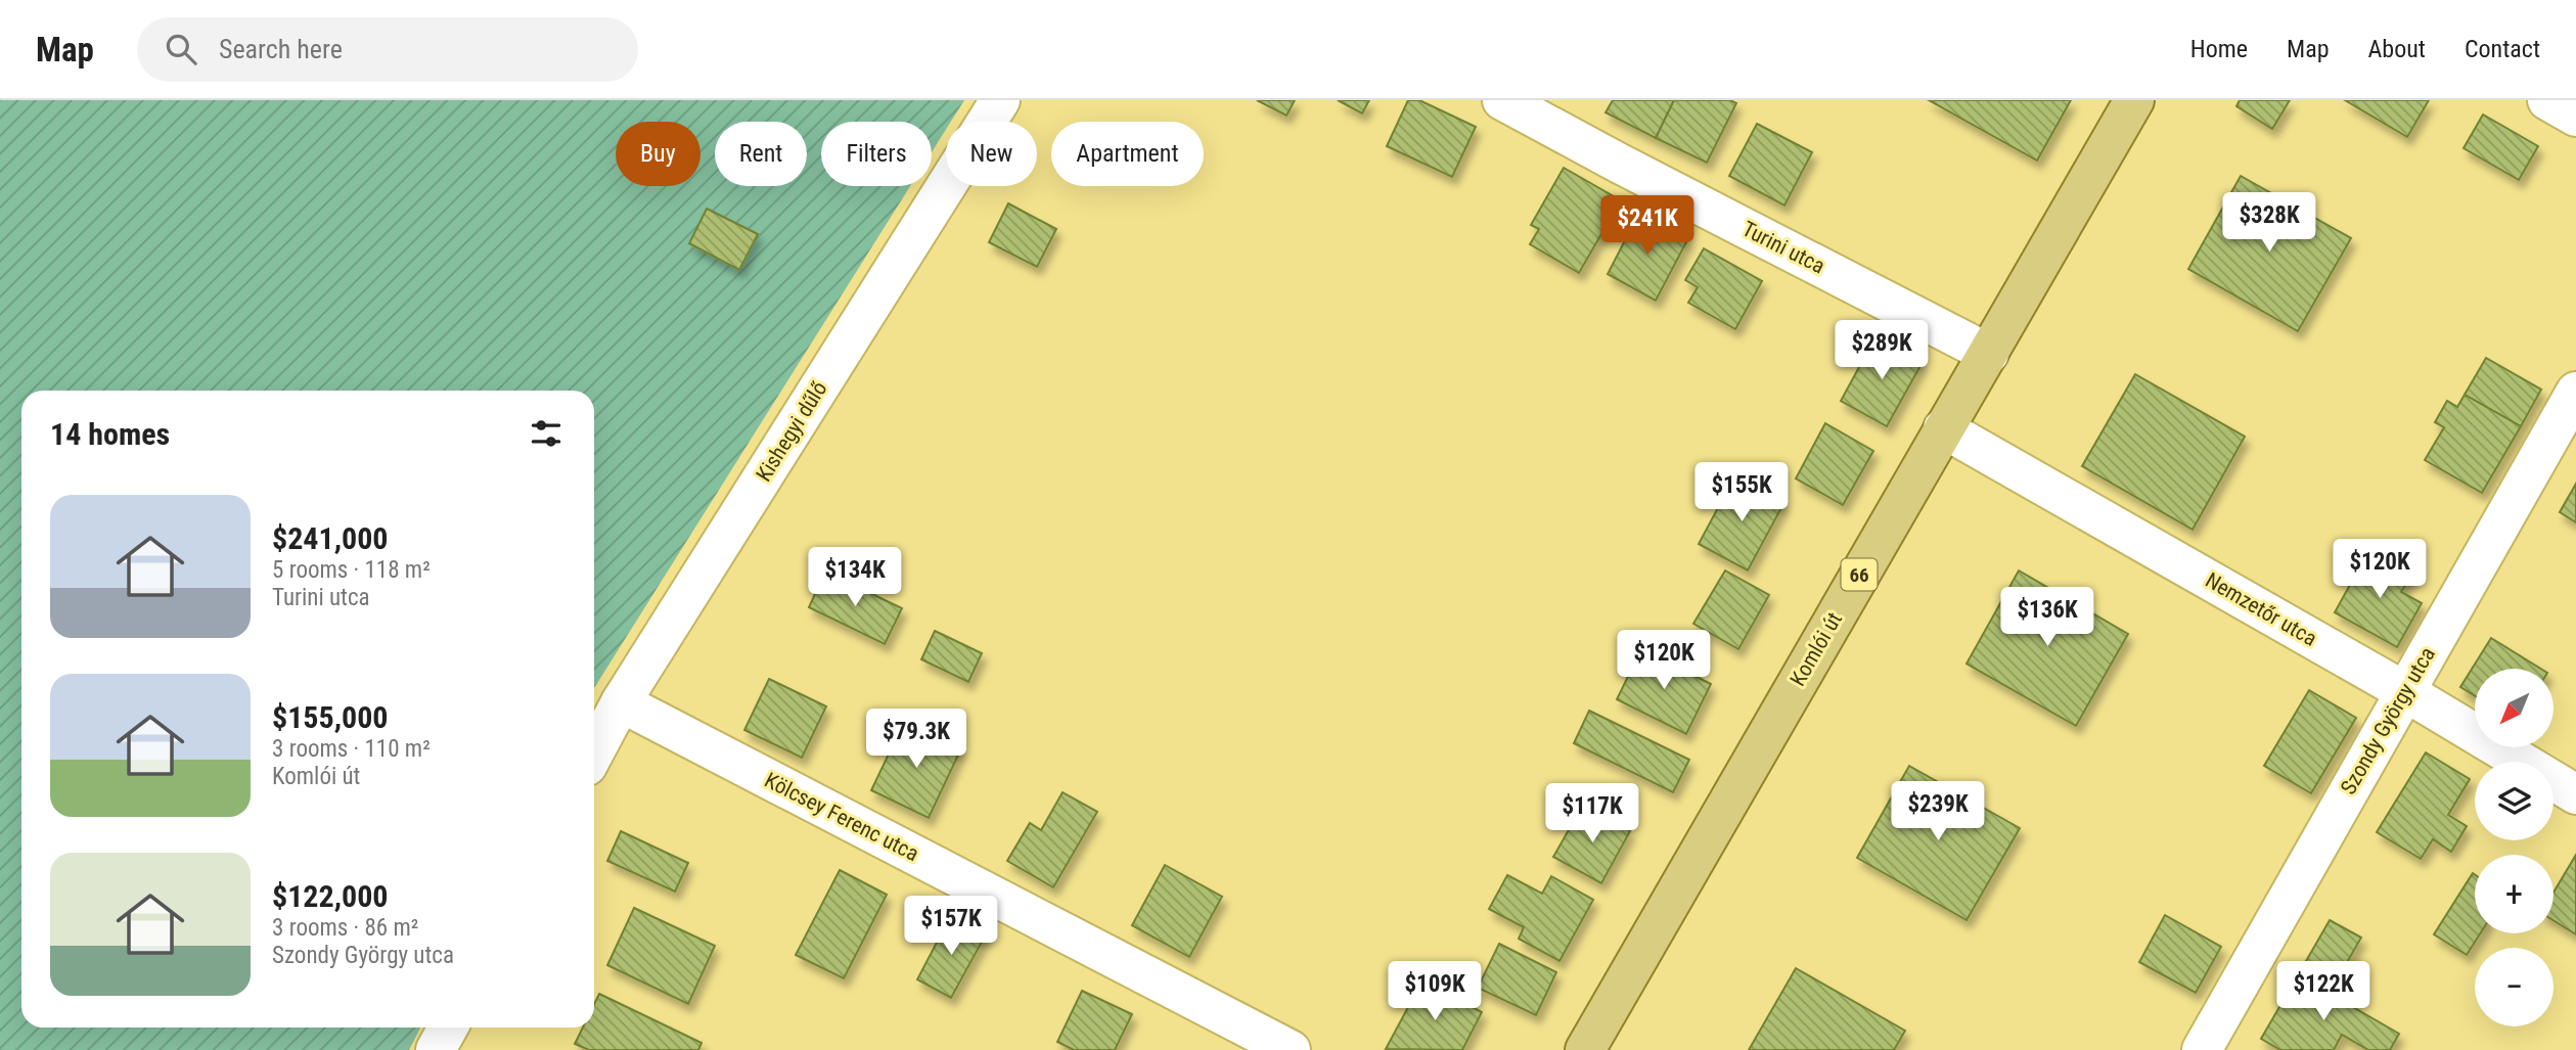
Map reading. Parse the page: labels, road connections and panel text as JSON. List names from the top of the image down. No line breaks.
{"streets":{"main road":["66","Komlói út"],"street":["Turini utca","Kishegyi dűlő","Nemzetőr utca","Szondy György utca","Kölcsey Ferenc utca"]},"crossings":[["Turini utca","Komlói út"],["Kishegyi dűlő","Kölcsey Ferenc utca"],["Nemzetőr utca","Komlói út"],["Nemzetőr utca","Szondy György utca"]],"north":"bottom left","page":{"header":"Map","search":"Search here","nav":["Home","Map","About","Contact"],"chip":["Buy","Rent","Filters","New","Apartment"],"price":["$328K","$241K","$289K","$155K","$120K","$134K","$136K","$120K","$79.3K","$239K","$117K","$157K","$109K","$122K"],"heading":"14 homes","list":[{"name":"$241,000","note":"5 rooms · 118 m² · Turini utca"},{"name":"$155,000","note":"3 rooms · 110 m² · Komlói út"},{"name":"$122,000","note":"3 rooms · 86 m² · Szondy György utca"}],"map_buttons":["+","−"]}}
